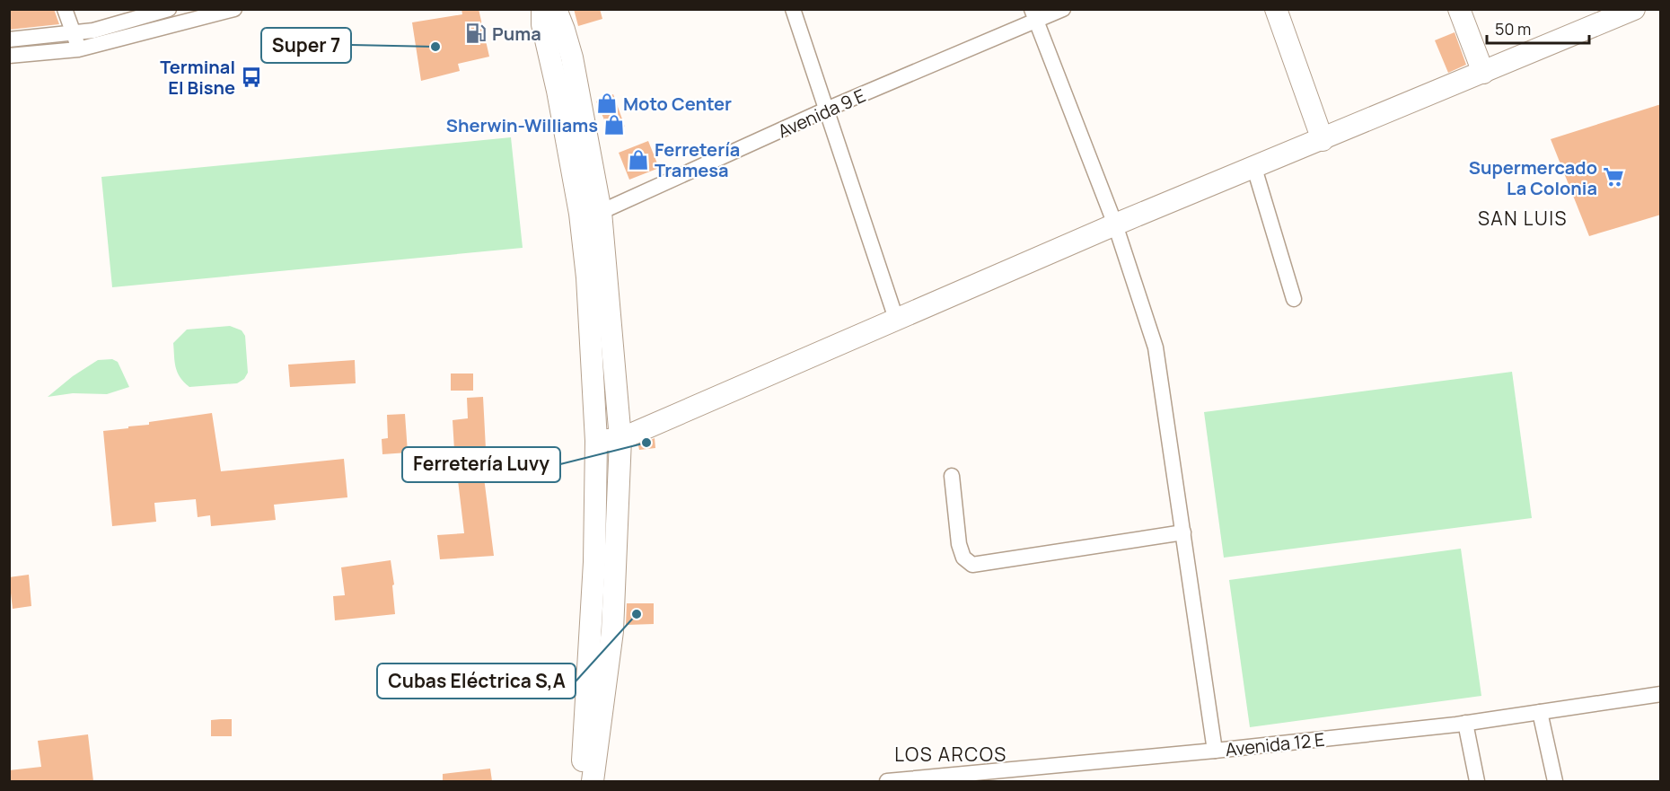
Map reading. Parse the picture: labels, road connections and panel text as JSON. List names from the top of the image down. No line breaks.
{"streets":{"street":["Avenida 9 E","Avenida 12 E"]},"districts":["SAN LUIS","LOS ARCOS"],"places":{"fuel station":["Puma"],"other":["Super 7","Ferretería Luvy","Cubas Eléctrica S,A"],"bus stop":["Terminal El Bisne"],"shop":["Moto Center","Sherwin-Williams","Ferretería Tramesa"],"supermarket":["Supermercado La Colonia"]},"scale_bar":"50 m"}
